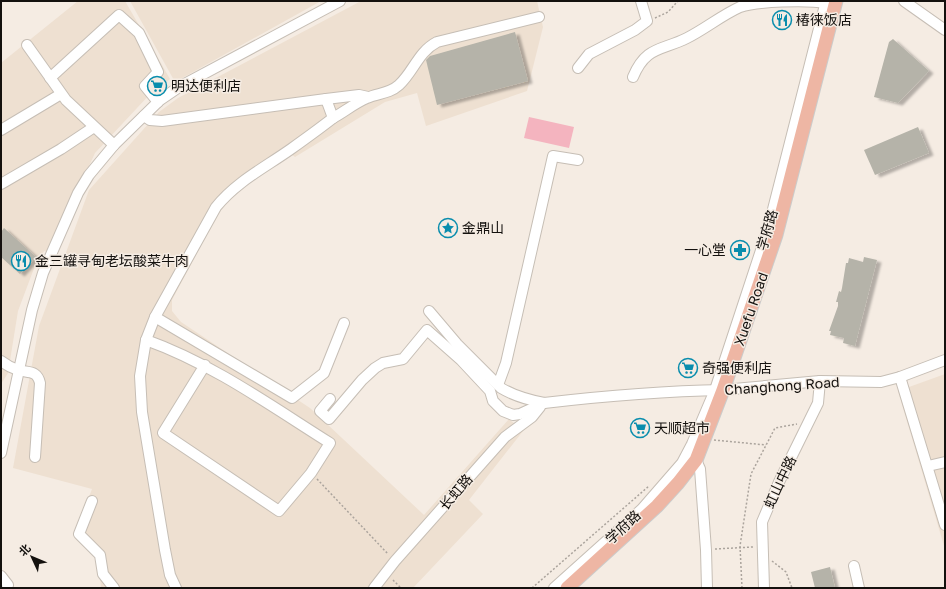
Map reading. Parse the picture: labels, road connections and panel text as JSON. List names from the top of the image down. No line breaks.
{"streets":{"main road":["Xuefu Road"],"street":["学府路","Changhong Road","虹山中路","长虹路"]},"crossings":[["学府路","Xuefu Road"],["学府路","Changhong Road"],["Xuefu Road","Changhong Road"],["Changhong Road","虹山中路"],["Changhong Road","长虹路"]],"places":{"restaurant":["椿徕饭店","金三罐寻甸老坛酸菜牛肉"],"supermarket":["明达便利店","奇强便利店","天顺超市"],"place":["金鼎山"],"pharmacy":["一心堂"]},"north":"top left"}
